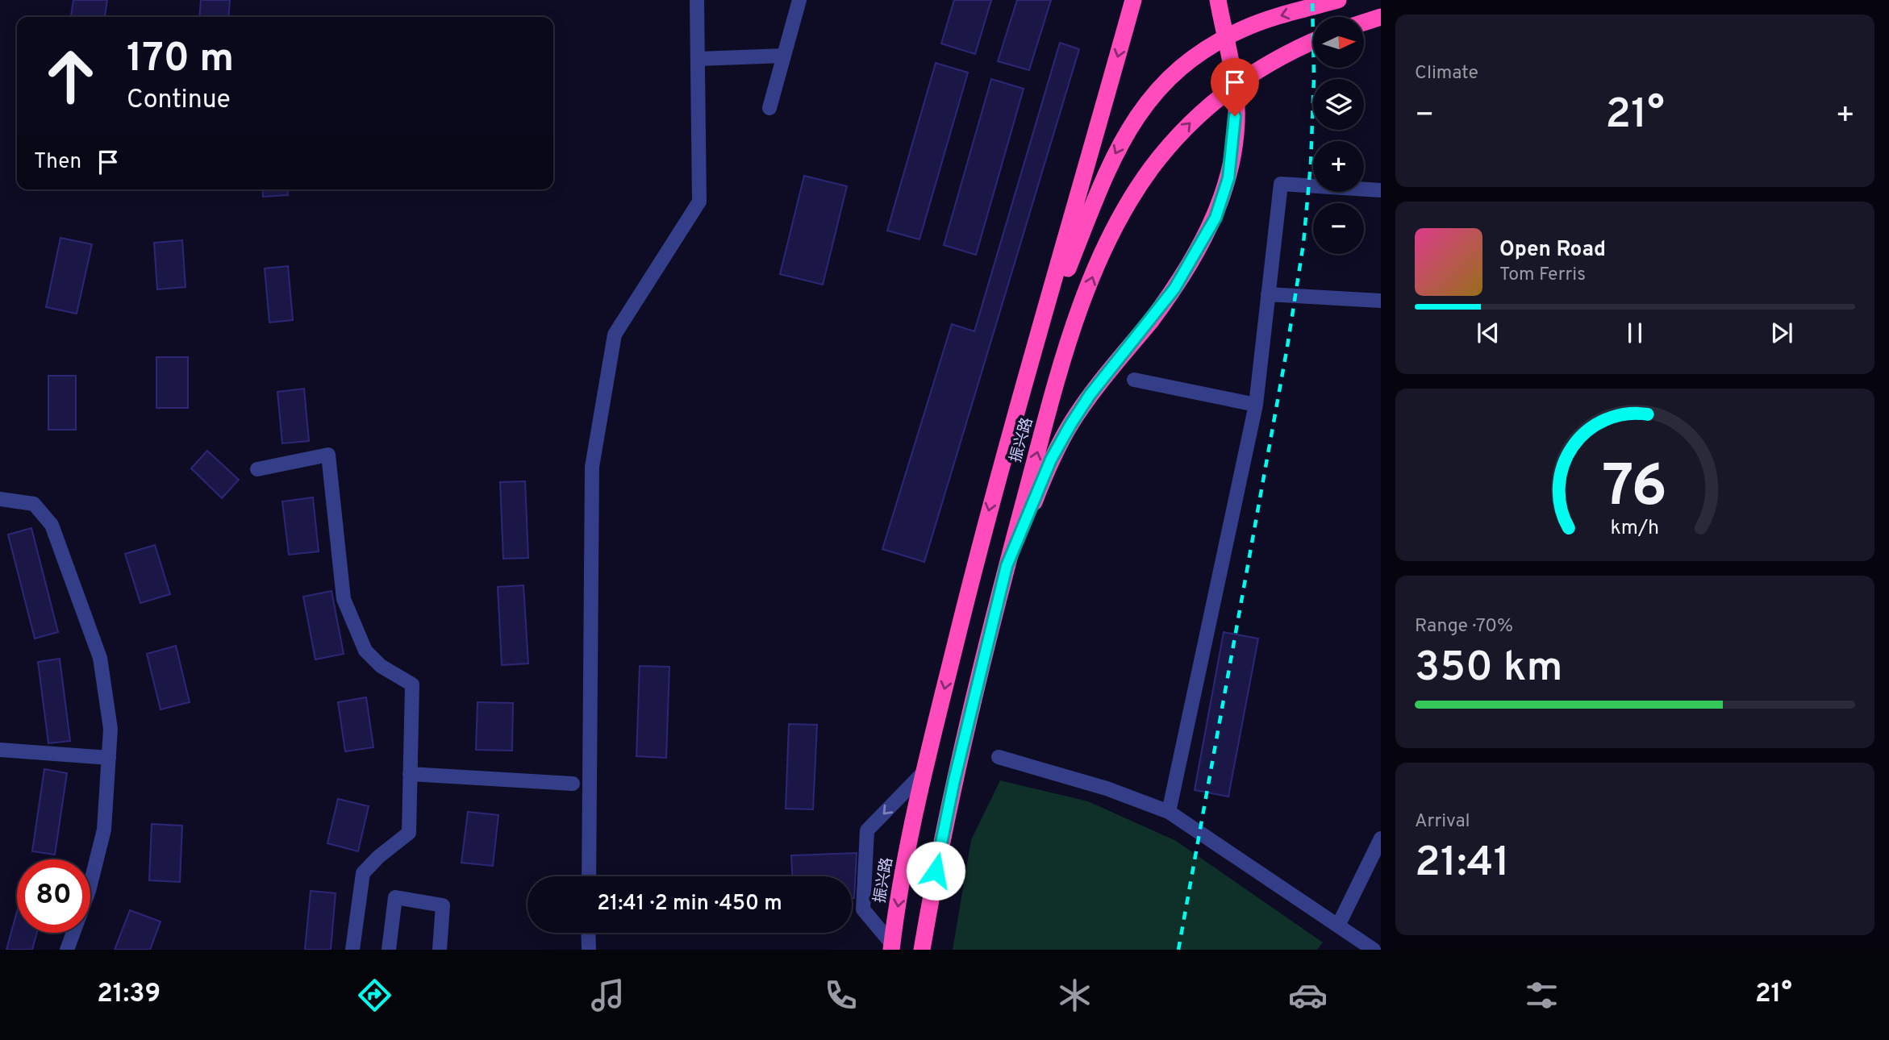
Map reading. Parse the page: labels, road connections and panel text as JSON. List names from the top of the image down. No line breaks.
{"streets":{"highway":["振兴路"]},"north":"right","page":{"tile":["Climate",["Range · 70%","350 km"],["Arrival","21:41"]],"map_buttons":["+","−"],"turn":["170 m","Continue"],"heat":["−","21°","+"],"then":"Then","song":["Open Road","Tom Ferris"],"limit":"80","trip":"21:41 · 2 min · 450 m","tabs":["21:39","21°"],"gauge":["76","km/h"]}}
